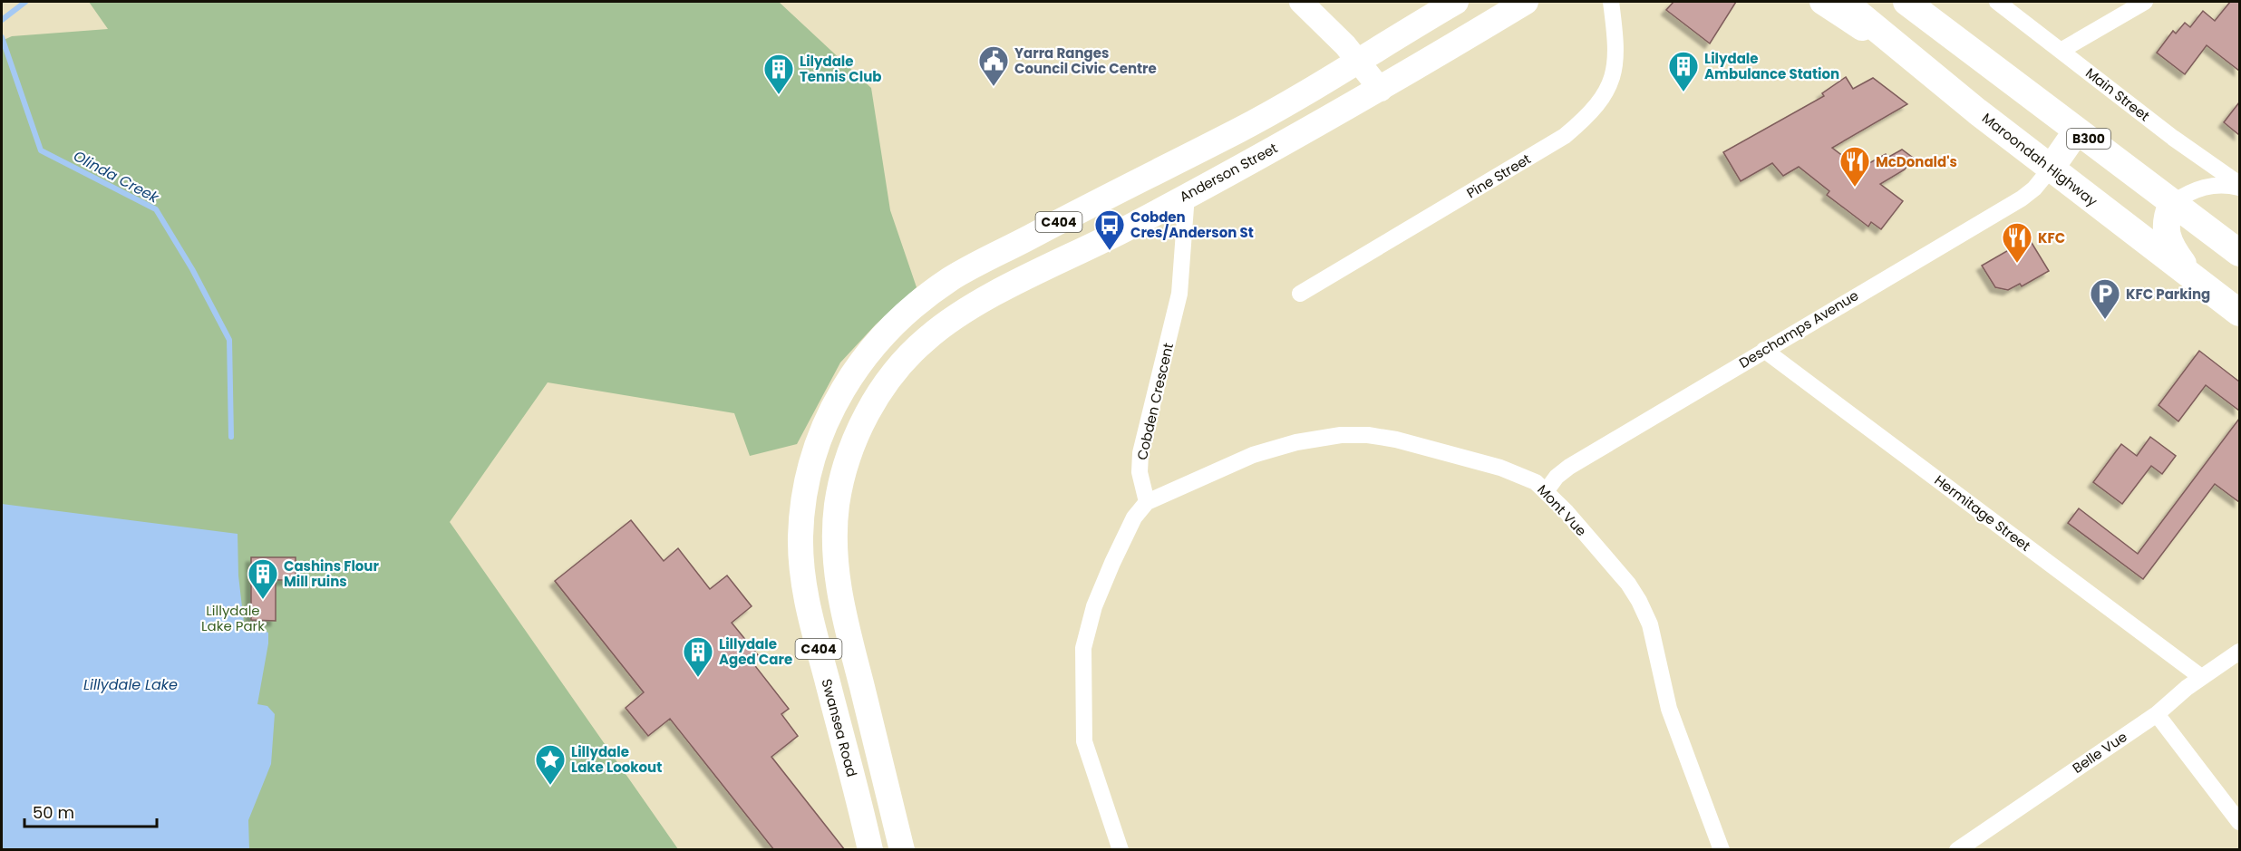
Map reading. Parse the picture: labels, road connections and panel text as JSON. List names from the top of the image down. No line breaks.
{"streets":{"highway":["B300","Maroondah Highway"],"main road":["Anderson Street","C404","Swansea Road"],"street":["Main Street","Pine Street","Deschamps Avenue","Cobden Crescent","Mont Vue","Hermitage Street","Belle Vue"]},"crossings":[["Maroondah Highway","Deschamps Avenue"],["Anderson Street","Cobden Crescent"],["C404","Swansea Road"],["Deschamps Avenue","Mont Vue"],["Deschamps Avenue","Hermitage Street"],["Cobden Crescent","Mont Vue"],["Hermitage Street","Belle Vue"]],"water":["Olinda Creek","Lillydale Lake"],"parks":["Lillydale Lake Park"],"places":{"public building":["Yarra Ranges Council Civic Centre"],"building":["Lilydale Ambulance Station","Lilydale Tennis Club","Cashins Flour Mill ruins","Lillydale Aged Care"],"restaurant":["McDonald's","KFC"],"bus stop":["Cobden Cres/Anderson St"],"parking":["KFC Parking"],"place":["Lillydale Lake Lookout"]},"scale_bar":"50 m"}
